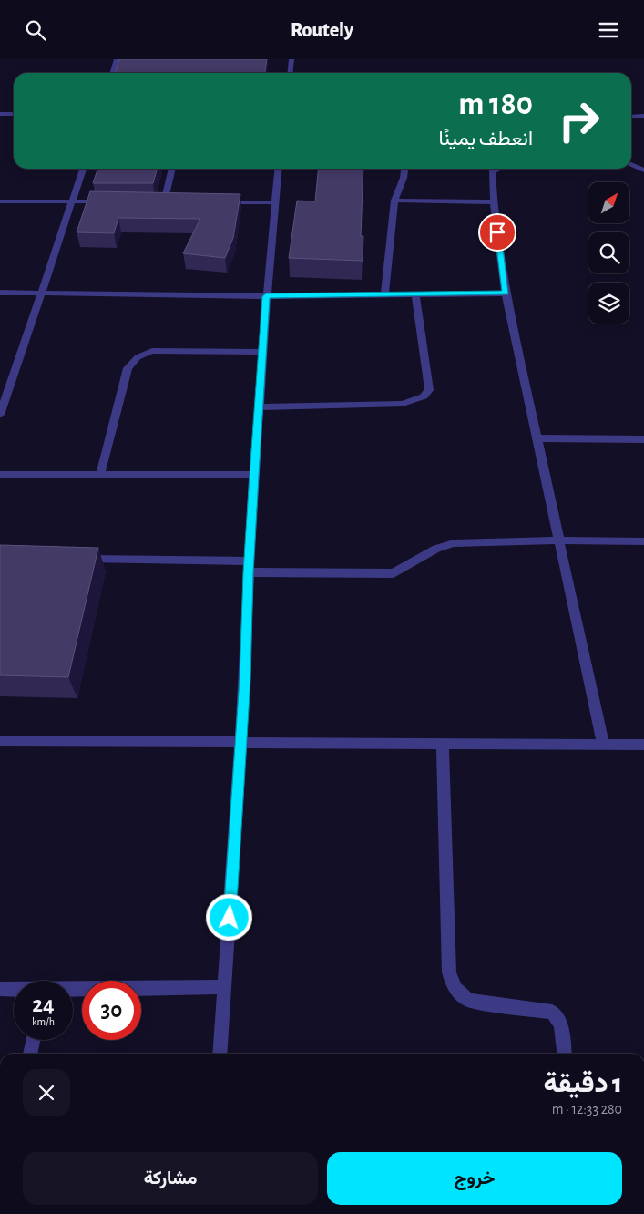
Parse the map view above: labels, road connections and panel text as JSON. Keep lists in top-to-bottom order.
{
  "north": "top right",
  "page": {
    "header": "Routely",
    "turn": ["180 m", "انعطف يمينًا"],
    "speed": "24 km/h",
    "limit": "30",
    "heading": ["1 دقيقة", "280 m · 12:33"],
    "buttons": ["خروج", "مشاركة"]
  }
}
